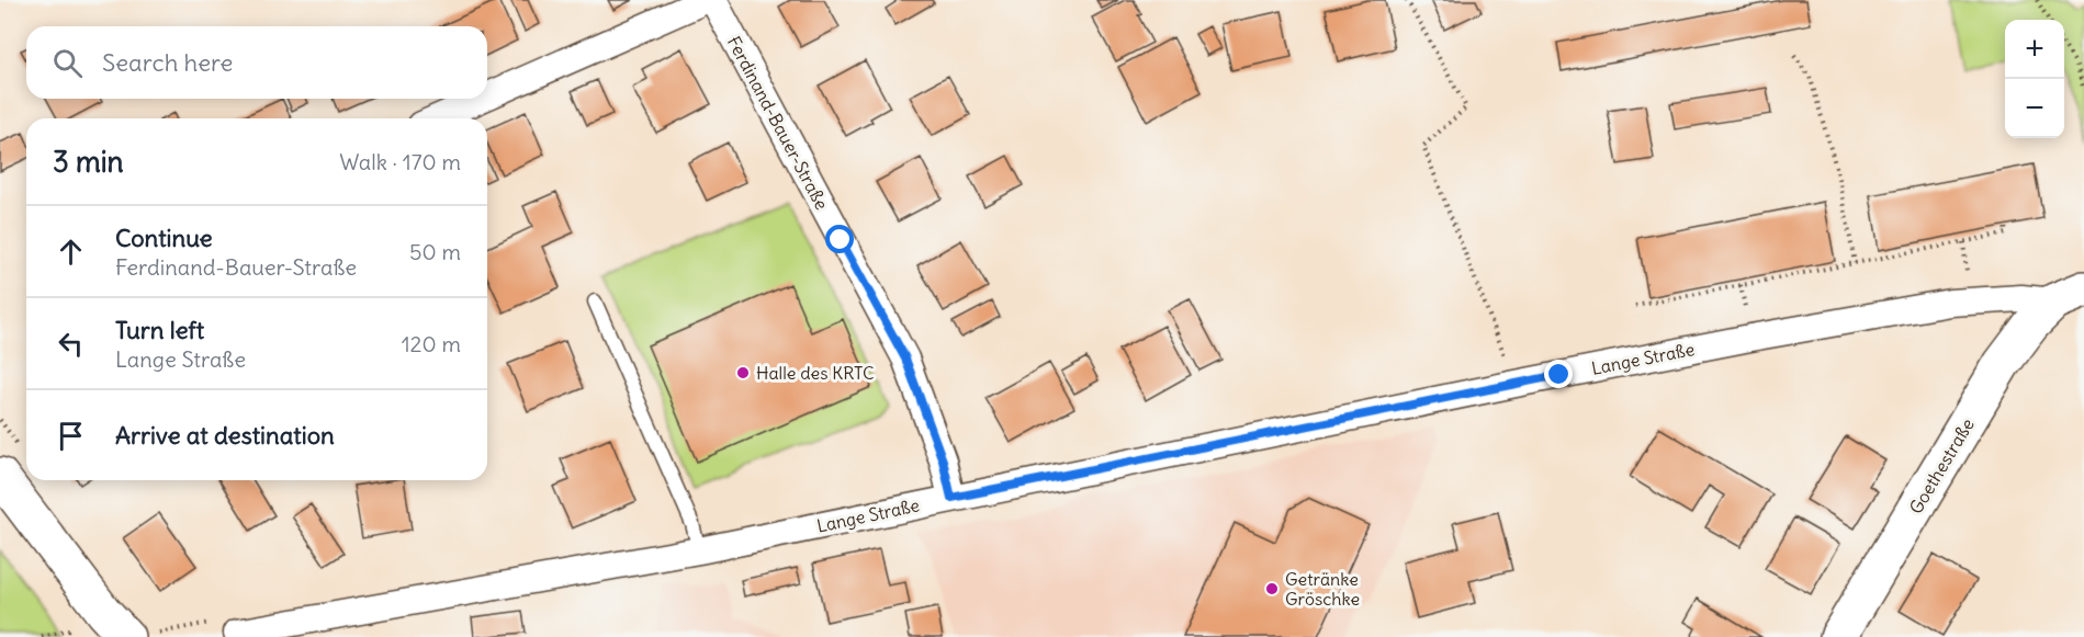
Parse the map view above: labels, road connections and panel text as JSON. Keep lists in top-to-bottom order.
{
  "streets": {
    "street": ["Ferdinand-Bauer-Straße", "Lange Straße", "Goethestraße"]
  },
  "crossings": [
    ["Ferdinand-Bauer-Straße", "Lange Straße"],
    ["Lange Straße", "Goethestraße"]
  ],
  "places": ["Halle des KRTC", "Getränke Gröschke"],
  "page": {
    "map_buttons": ["+", "−"],
    "search": "Search here",
    "heading": ["3 min", "Walk · 170 m"],
    "list": [
      ["Continue", "Ferdinand-Bauer-Straße", "50 m"],
      ["Turn left", "Lange Straße", "120 m"],
      "Arrive at destination"
    ]
  }
}
